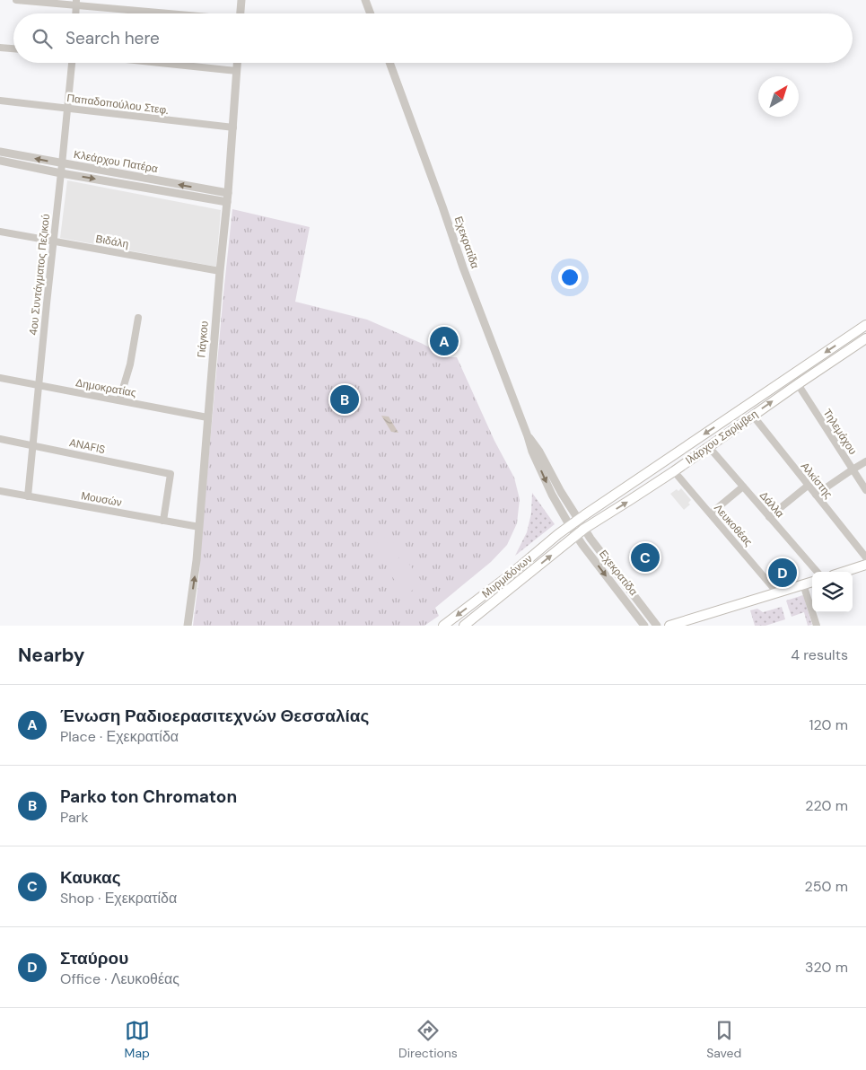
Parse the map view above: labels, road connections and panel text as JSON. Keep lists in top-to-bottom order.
{
  "streets": {
    "main road": ["Ιλάρχου Σαρίμβεη", "Μυρμιδόνων"],
    "street": [
      "Παπαδοπούλου Στεφ.",
      "Κλεάρχου Πατέρα",
      "Βιδάλη",
      "Εχεκρατίδα",
      "4ου Συντάγματος Πεζικού",
      "Γιάγκου",
      "Δημοκρατίας",
      "Τηλεμάχου",
      "ANAFIS",
      "Αλκίστης",
      "Μουσών",
      "Δάλλα",
      "Λευκοθέας"
    ]
  },
  "crossings": [
    ["Παπαδοπούλου Στεφ.", "4ου Συντάγματος Πεζικού"],
    ["Παπαδοπούλου Στεφ.", "Γιάγκου"],
    ["Κλεάρχου Πατέρα", "4ου Συντάγματος Πεζικού"],
    ["Κλεάρχου Πατέρα", "Γιάγκου"],
    ["Βιδάλη", "4ου Συντάγματος Πεζικού"],
    ["Βιδάλη", "Γιάγκου"],
    ["Εχεκρατίδα", "Ιλάρχου Σαρίμβεη"],
    ["Εχεκρατίδα", "Μυρμιδόνων"],
    ["4ου Συντάγματος Πεζικού", "Δημοκρατίας"],
    ["4ου Συντάγματος Πεζικού", "ANAFIS"],
    ["4ου Συντάγματος Πεζικού", "Μουσών"],
    ["Γιάγκου", "Δημοκρατίας"],
    ["Γιάγκου", "Μουσών"],
    ["Τηλεμάχου", "Ιλάρχου Σαρίμβεη"],
    ["Ιλάρχου Σαρίμβεη", "Αλκίστης"],
    ["Ιλάρχου Σαρίμβεη", "Δάλλα"],
    ["Ιλάρχου Σαρίμβεη", "Λευκοθέας"],
    ["Ιλάρχου Σαρίμβεη", "Μυρμιδόνων"],
    ["ANAFIS", "Μουσών"]
  ],
  "north": "top right",
  "page": {
    "search": "Search here",
    "pins": [
      "A",
      "B",
      "C",
      "D"
    ],
    "heading": ["Nearby", "4 results"],
    "list": [
      {
        "mark": "A",
        "name": "Ένωση Ραδιοερασιτεχνών Θεσσαλίας",
        "note": "Place · Εχεκρατίδα",
        "value": "120 m"
      },
      {
        "mark": "B",
        "name": "Parko ton Chromaton",
        "note": "Park",
        "value": "220 m"
      },
      {
        "mark": "C",
        "name": "Καυκας",
        "note": "Shop · Εχεκρατίδα",
        "value": "250 m"
      },
      {
        "mark": "D",
        "name": "Σταύρου",
        "note": "Office · Λευκοθέας",
        "value": "320 m"
      }
    ],
    "nav": ["Map", "Directions", "Saved"]
  }
}
